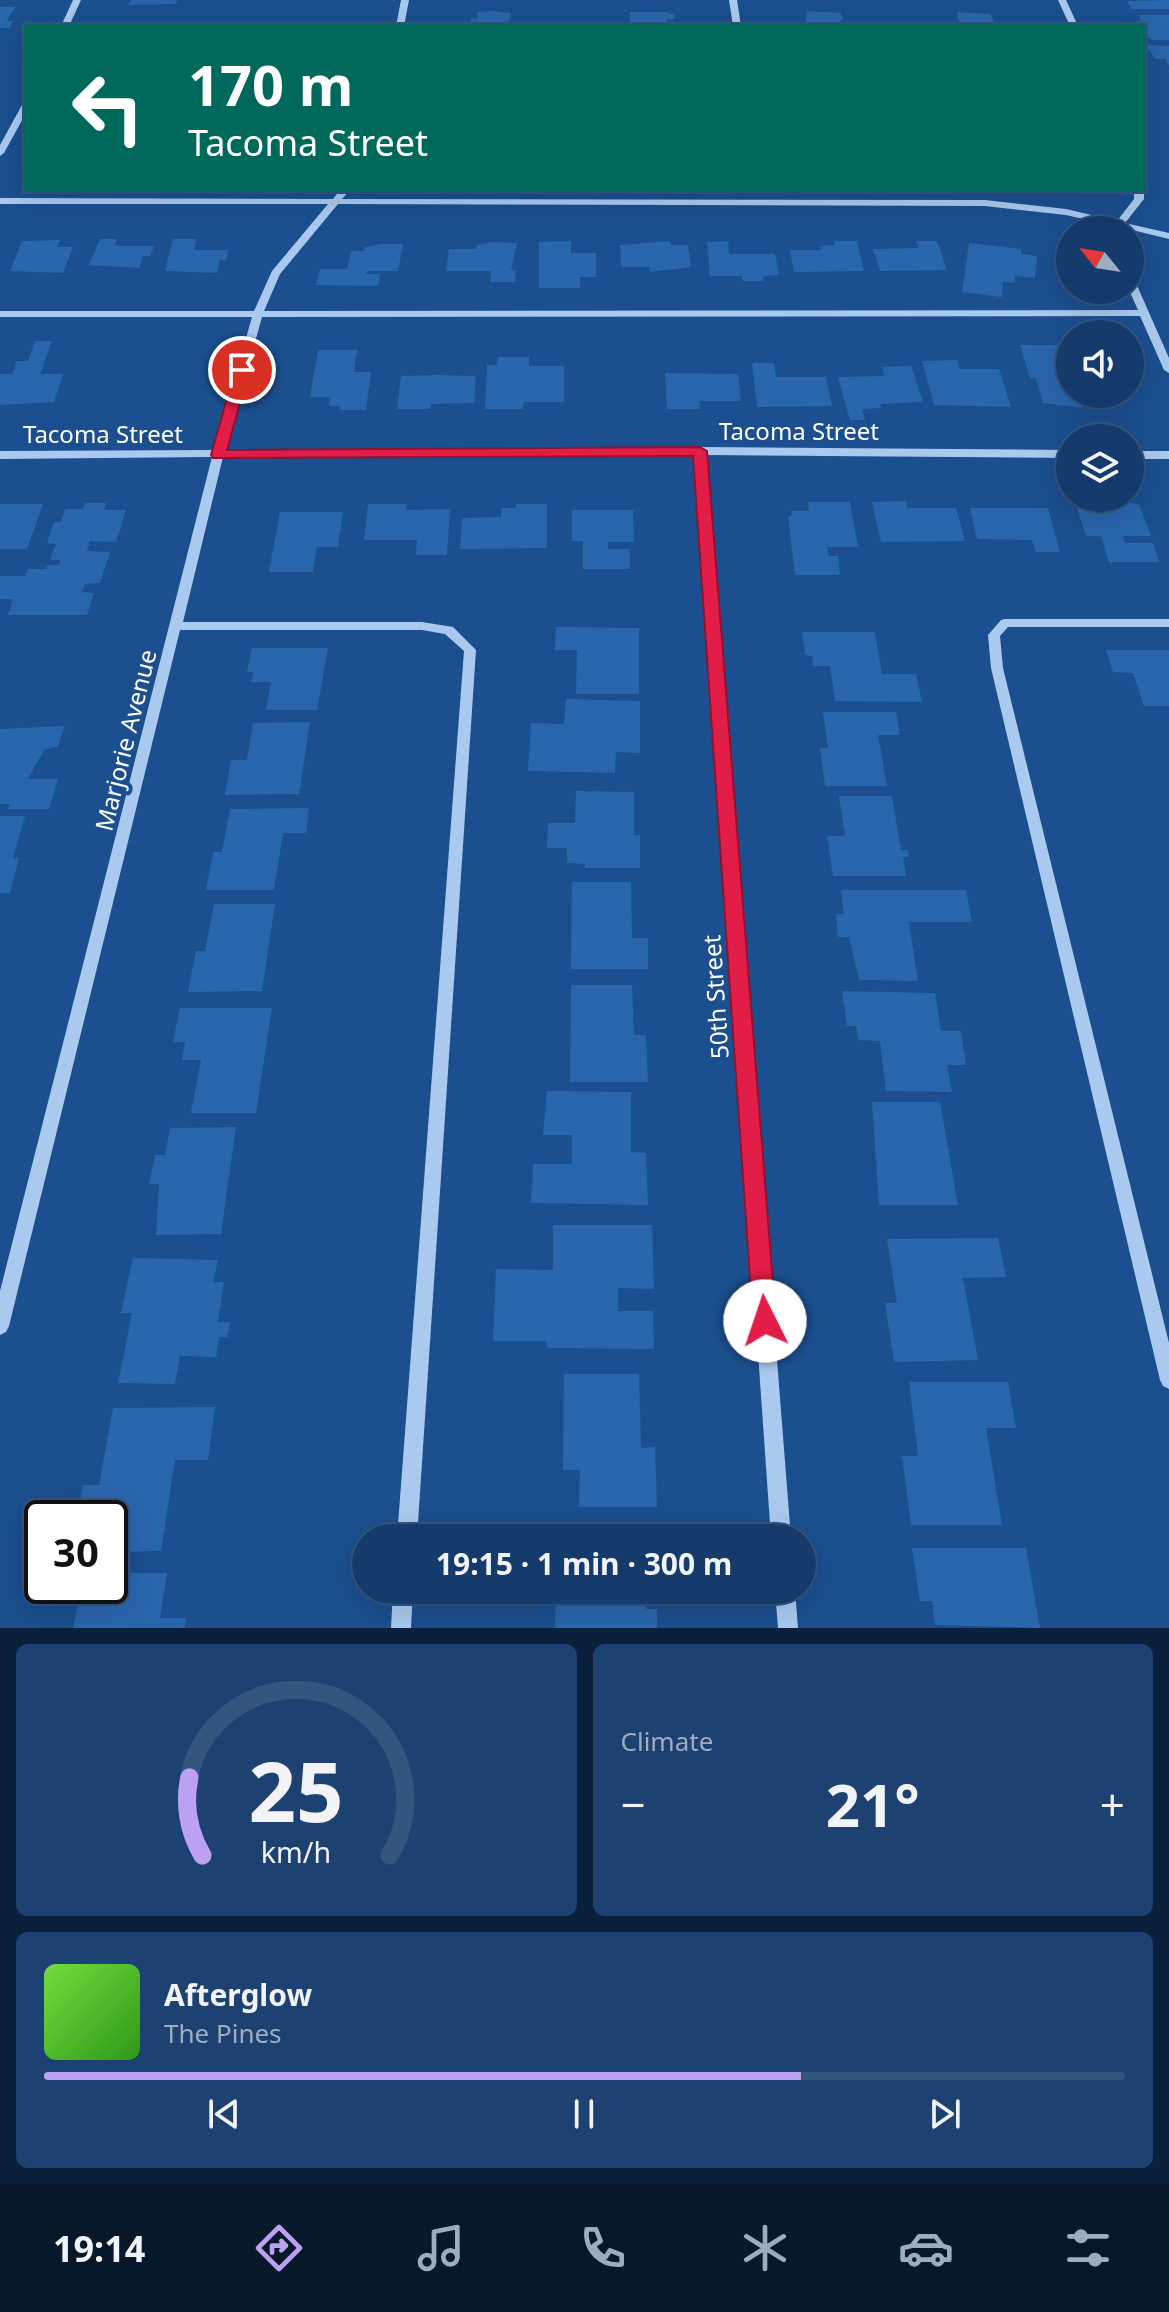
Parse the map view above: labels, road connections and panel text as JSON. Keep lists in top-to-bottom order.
{
  "streets": {
    "street": ["Tacoma Street", "Marjorie Avenue", "50th Street"]
  },
  "crossings": [
    ["Tacoma Street", "Marjorie Avenue"],
    ["Tacoma Street", "50th Street"]
  ],
  "north": "top left",
  "page": {
    "turn": ["170 m", "Tacoma Street"],
    "limit": "30",
    "trip": "19:15 · 1 min · 300 m",
    "tile": "Climate",
    "heat": ["−", "21°", "+"],
    "song": ["Afterglow", "The Pines"],
    "tabs": "19:14",
    "gauge": ["25", "km/h"]
  }
}
